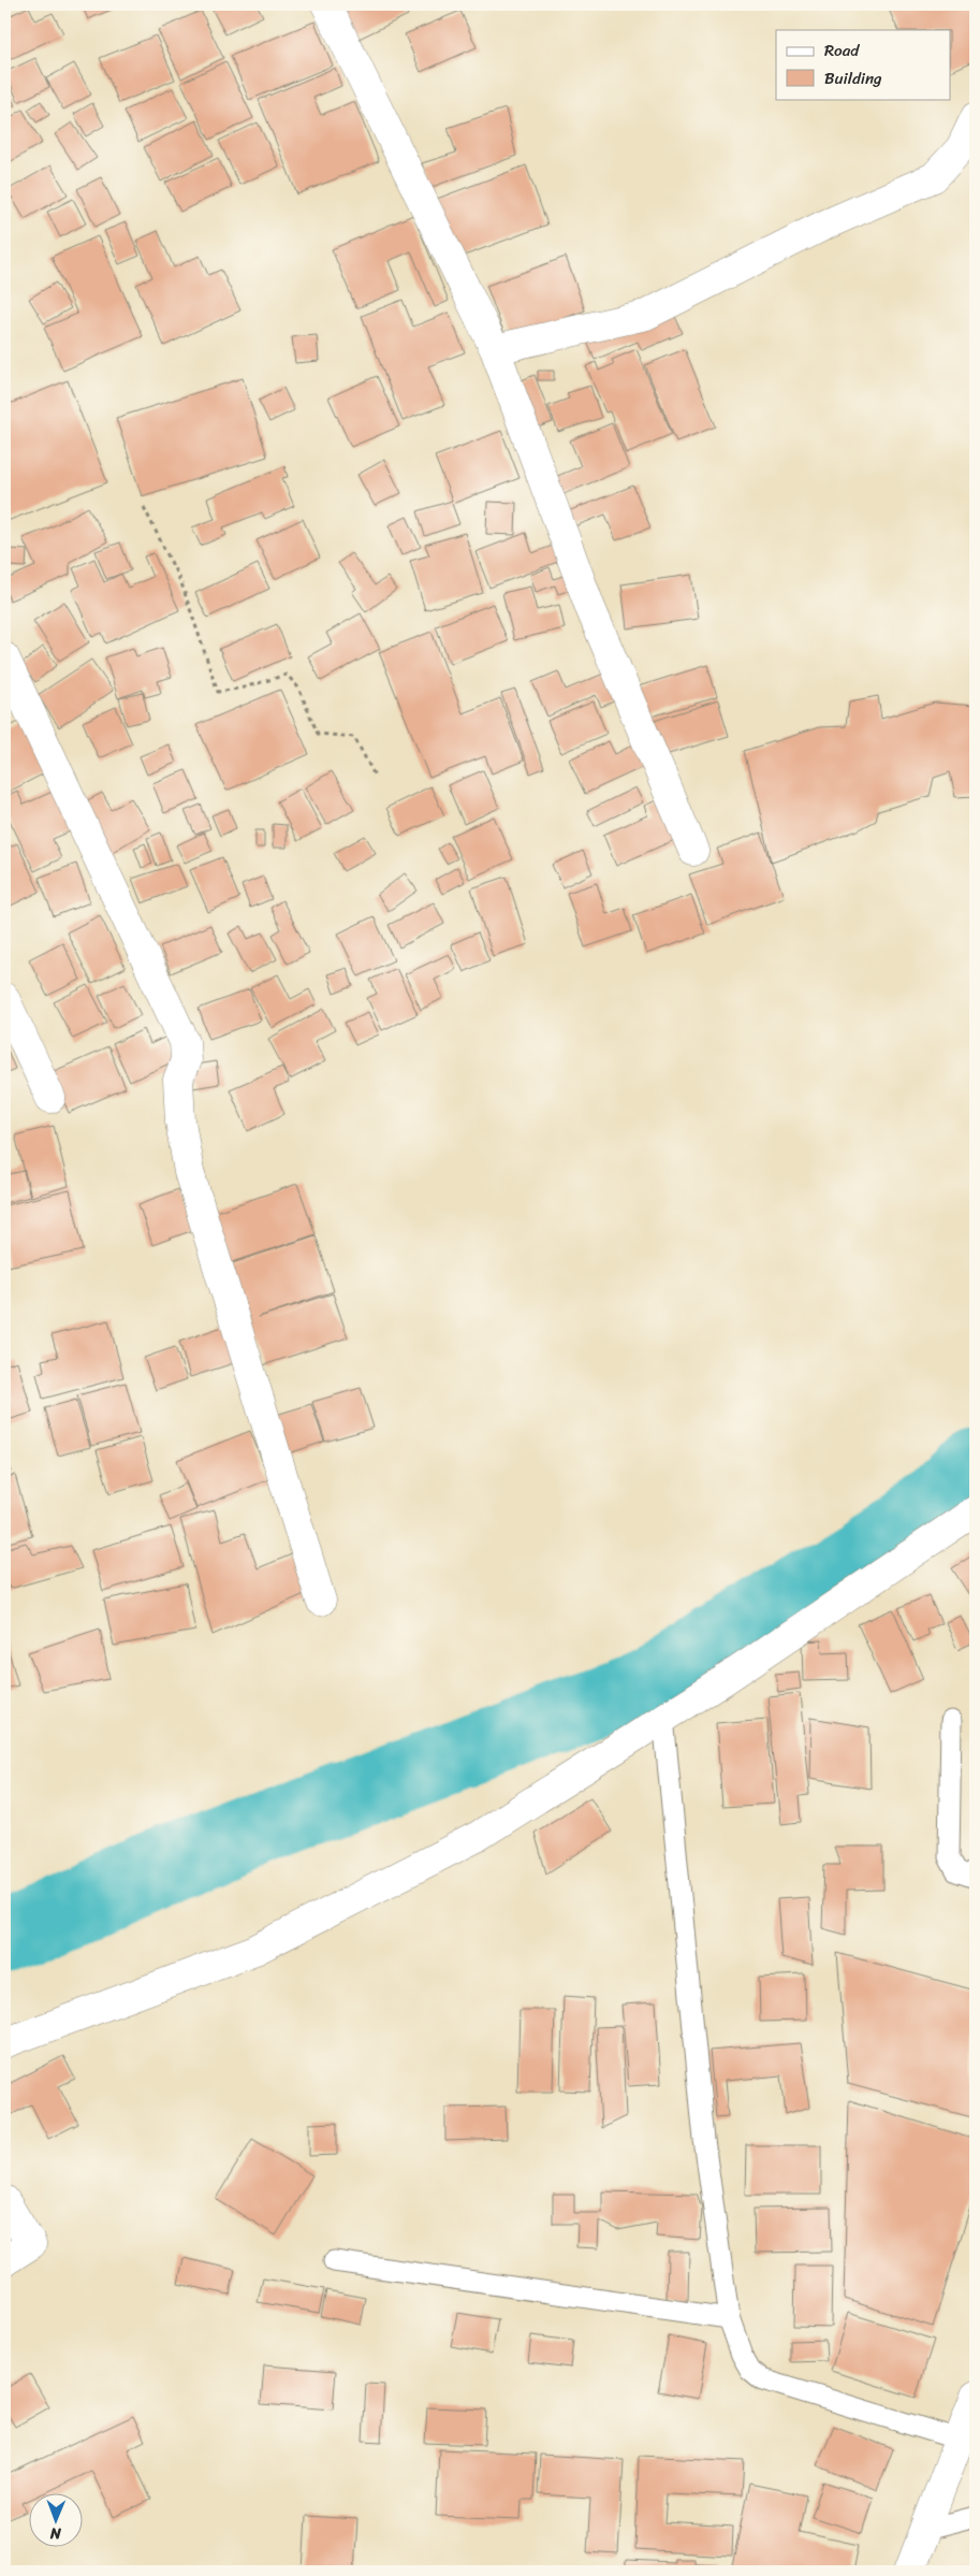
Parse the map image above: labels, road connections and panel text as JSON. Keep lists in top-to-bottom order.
{
  "legend": ["Road", "Building"],
  "north": "bottom"
}
